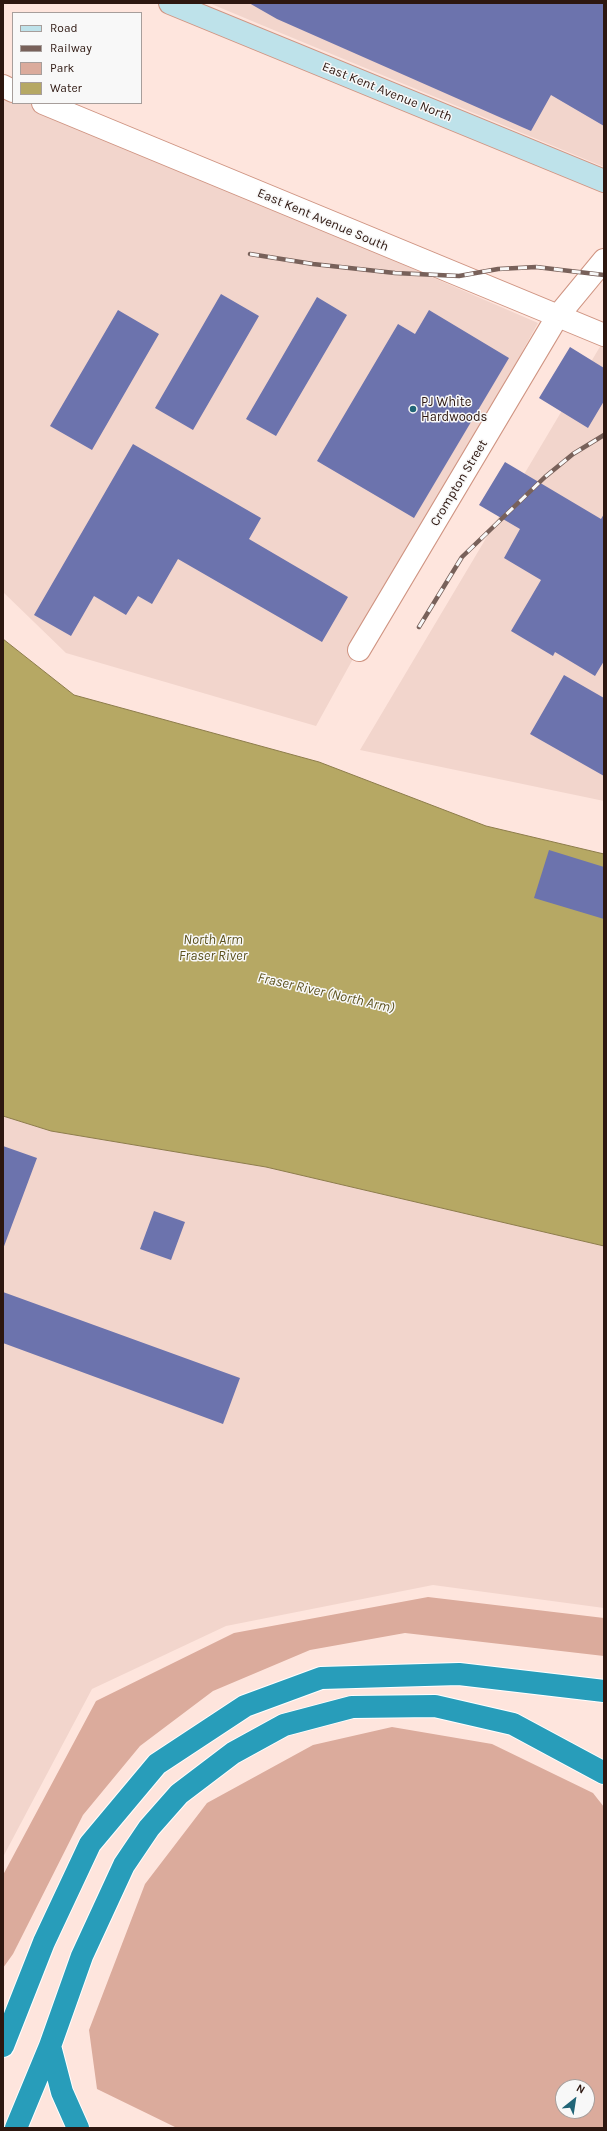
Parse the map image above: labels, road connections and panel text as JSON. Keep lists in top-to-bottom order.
{
  "streets": {
    "street": ["East Kent Avenue North", "East Kent Avenue South", "Crompton Street"]
  },
  "crossings": [
    ["East Kent Avenue South", "Crompton Street"]
  ],
  "water": ["North Arm Fraser River", "Fraser River (North Arm)"],
  "places": ["PJ White Hardwoods"],
  "legend": [
    "Road",
    "Railway",
    "Park",
    "Water"
  ],
  "north": "top right"
}
